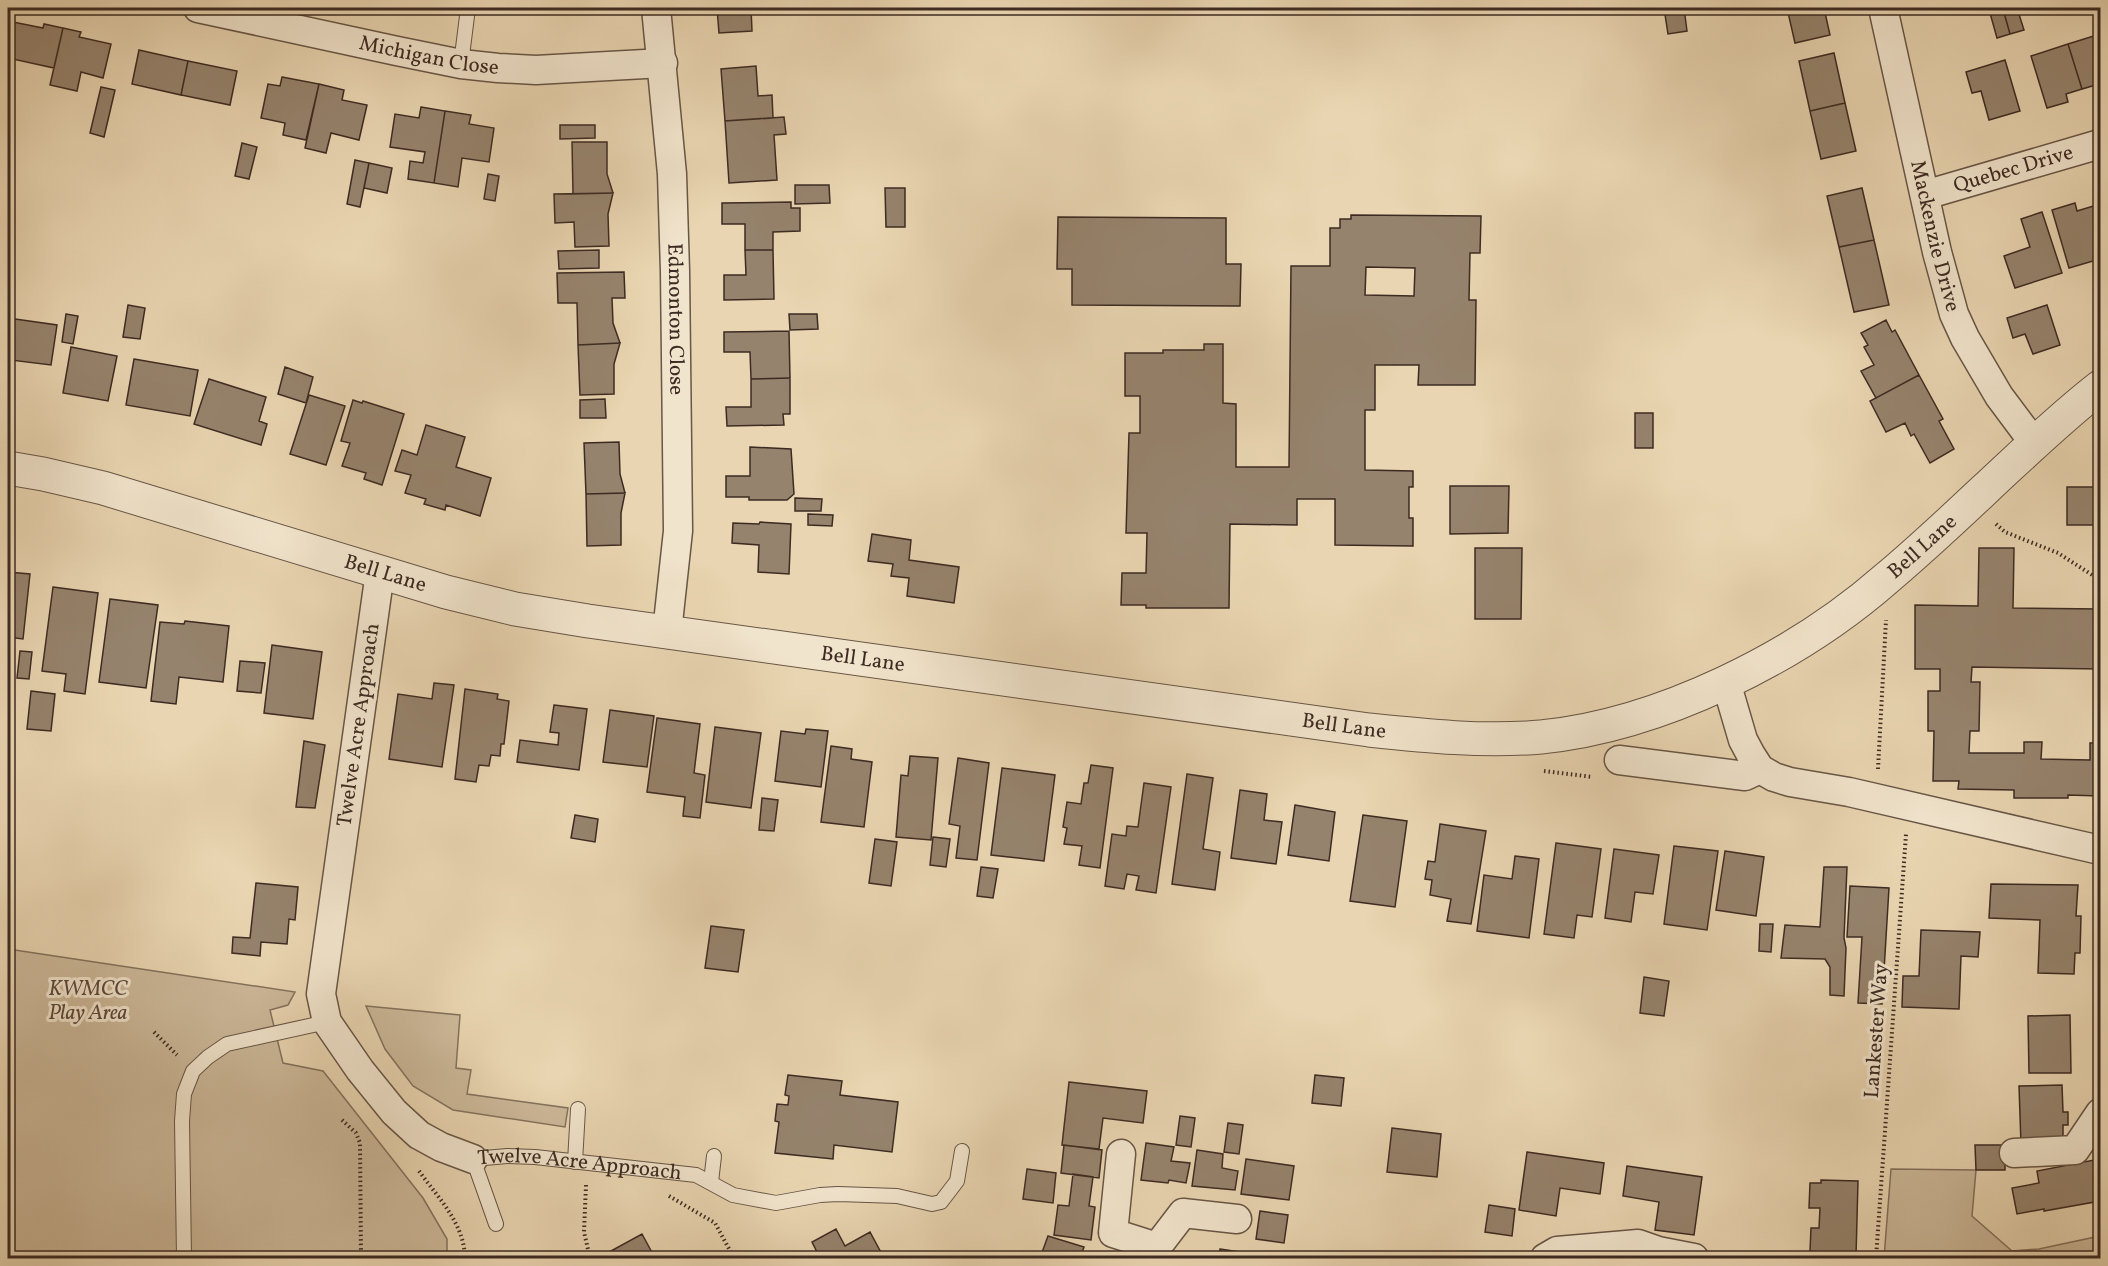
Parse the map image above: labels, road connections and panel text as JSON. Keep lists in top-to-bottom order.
{
  "streets": {
    "street": [
      "Michigan Close",
      "Quebec Drive",
      "Mackenzie Drive",
      "Edmonton Close",
      "Bell Lane",
      "Twelve Acre Approach"
    ],
    "path": ["Lankester Way"]
  },
  "crossings": [
    ["Michigan Close", "Edmonton Close"],
    ["Quebec Drive", "Mackenzie Drive"],
    ["Mackenzie Drive", "Bell Lane"],
    ["Edmonton Close", "Bell Lane"],
    ["Bell Lane", "Twelve Acre Approach"]
  ],
  "parks": ["KWMCC Play Area"]
}
